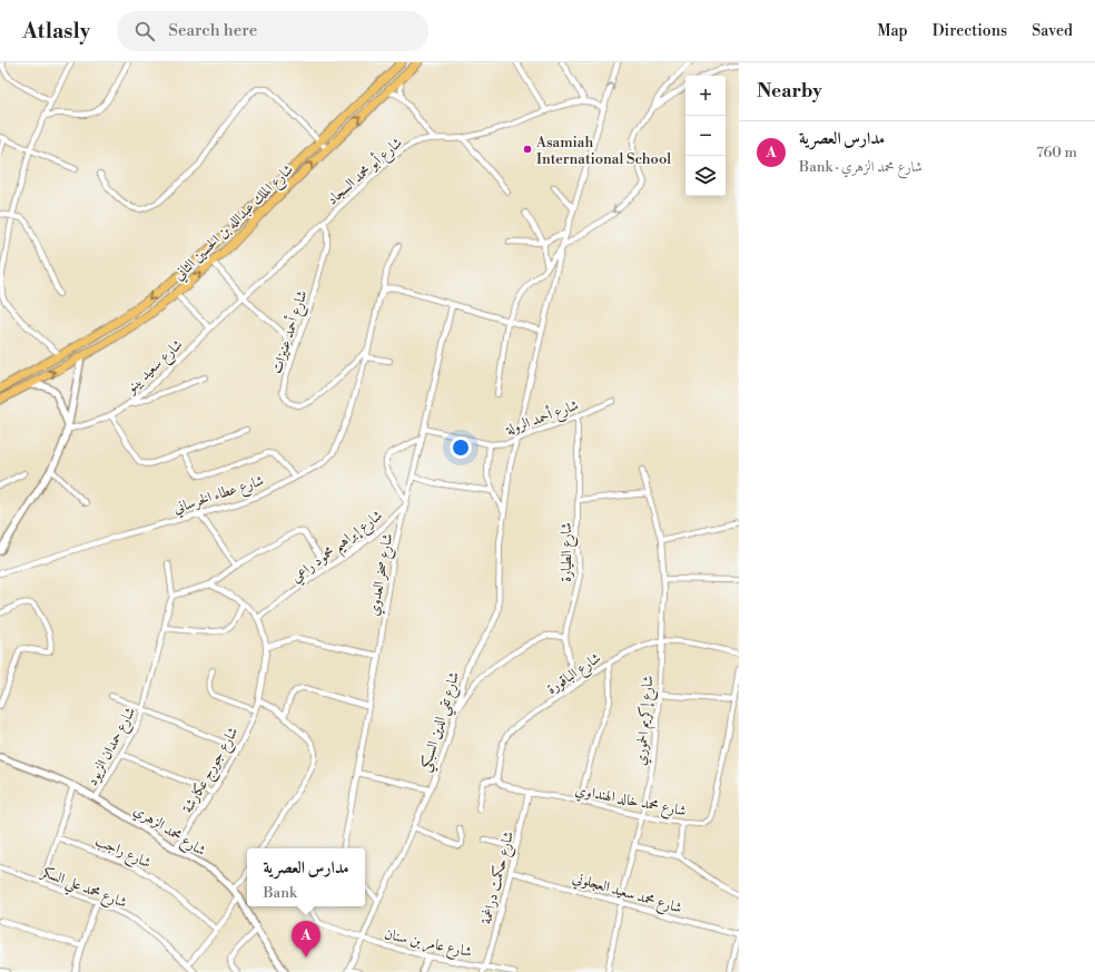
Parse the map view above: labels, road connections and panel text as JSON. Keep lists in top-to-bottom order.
{
  "streets": {
    "highway": ["شارع الملك عبدالله بن الحسين الثاني"],
    "street": [
      "شارع أبو محمد السجاد",
      "شارع أحمد عنيزات",
      "شارع سعيد بينو",
      "شارع أحمد الرولة",
      "شارع عطاء الخرساني",
      "شارع إبراهيم محمود راعي",
      "شارع الطيارة",
      "شارع صخر العدوي",
      "شارع الباقورة",
      "شارع إكريم الحموري",
      "شارع تقي الدين السبكي",
      "شارع حمدان الزيود",
      "شارع جورج عكارشة",
      "شارع محمد خالد الهنداوي",
      "شارع محمد الزهري",
      "شارع راجب",
      "شارع حكمت دراغمة",
      "شارع محمد علي السكر",
      "شارع محمد سعيد العجلوني",
      "شارع عامر بن سنان"
    ]
  },
  "crossings": [
    ["شارع أبو محمد السجاد", "شارع أحمد عنيزات"],
    ["شارع أبو محمد السجاد", "شارع سعيد بينو"],
    ["شارع أحمد عنيزات", "شارع عطاء الخرساني"],
    ["شارع أحمد الرولة", "شارع الطيارة"],
    ["شارع أحمد الرولة", "شارع صخر العدوي"],
    ["شارع أحمد الرولة", "شارع تقي الدين السبكي"],
    ["شارع إبراهيم محمود راعي", "شارع صخر العدوي"],
    ["شارع إبراهيم محمود راعي", "شارع جورج عكارشة"],
    ["شارع الطيارة", "شارع الباقورة"],
    ["شارع الباقورة", "شارع إكريم الحموري"],
    ["شارع إكريم الحموري", "شارع محمد خالد الهنداوي"],
    ["شارع إكريم الحموري", "شارع محمد سعيد العجلوني"],
    ["شارع تقي الدين السبكي", "شارع عامر بن سنان"],
    ["شارع حمدان الزيود", "شارع محمد الزهري"],
    ["شارع جورج عكارشة", "شارع محمد الزهري"],
    ["شارع محمد خالد الهنداوي", "شارع حكمت دراغمة"],
    ["شارع حكمت دراغمة", "شارع محمد سعيد العجلوني"],
    ["شارع حكمت دراغمة", "شارع عامر بن سنان"]
  ],
  "places": ["Asamiah International School"],
  "page": {
    "header": "Atlasly",
    "search": "Search here",
    "nav": ["Map", "Directions", "Saved"],
    "heading": "Nearby",
    "map_buttons": ["+", "−"],
    "list": [
      {
        "mark": "A",
        "name": "مدارس العصرية",
        "note": "Bank · شارع محمد الزهري",
        "value": "760 m"
      }
    ],
    "popup": ["مدارس العصرية", "Bank"],
    "pins": "A"
  }
}
